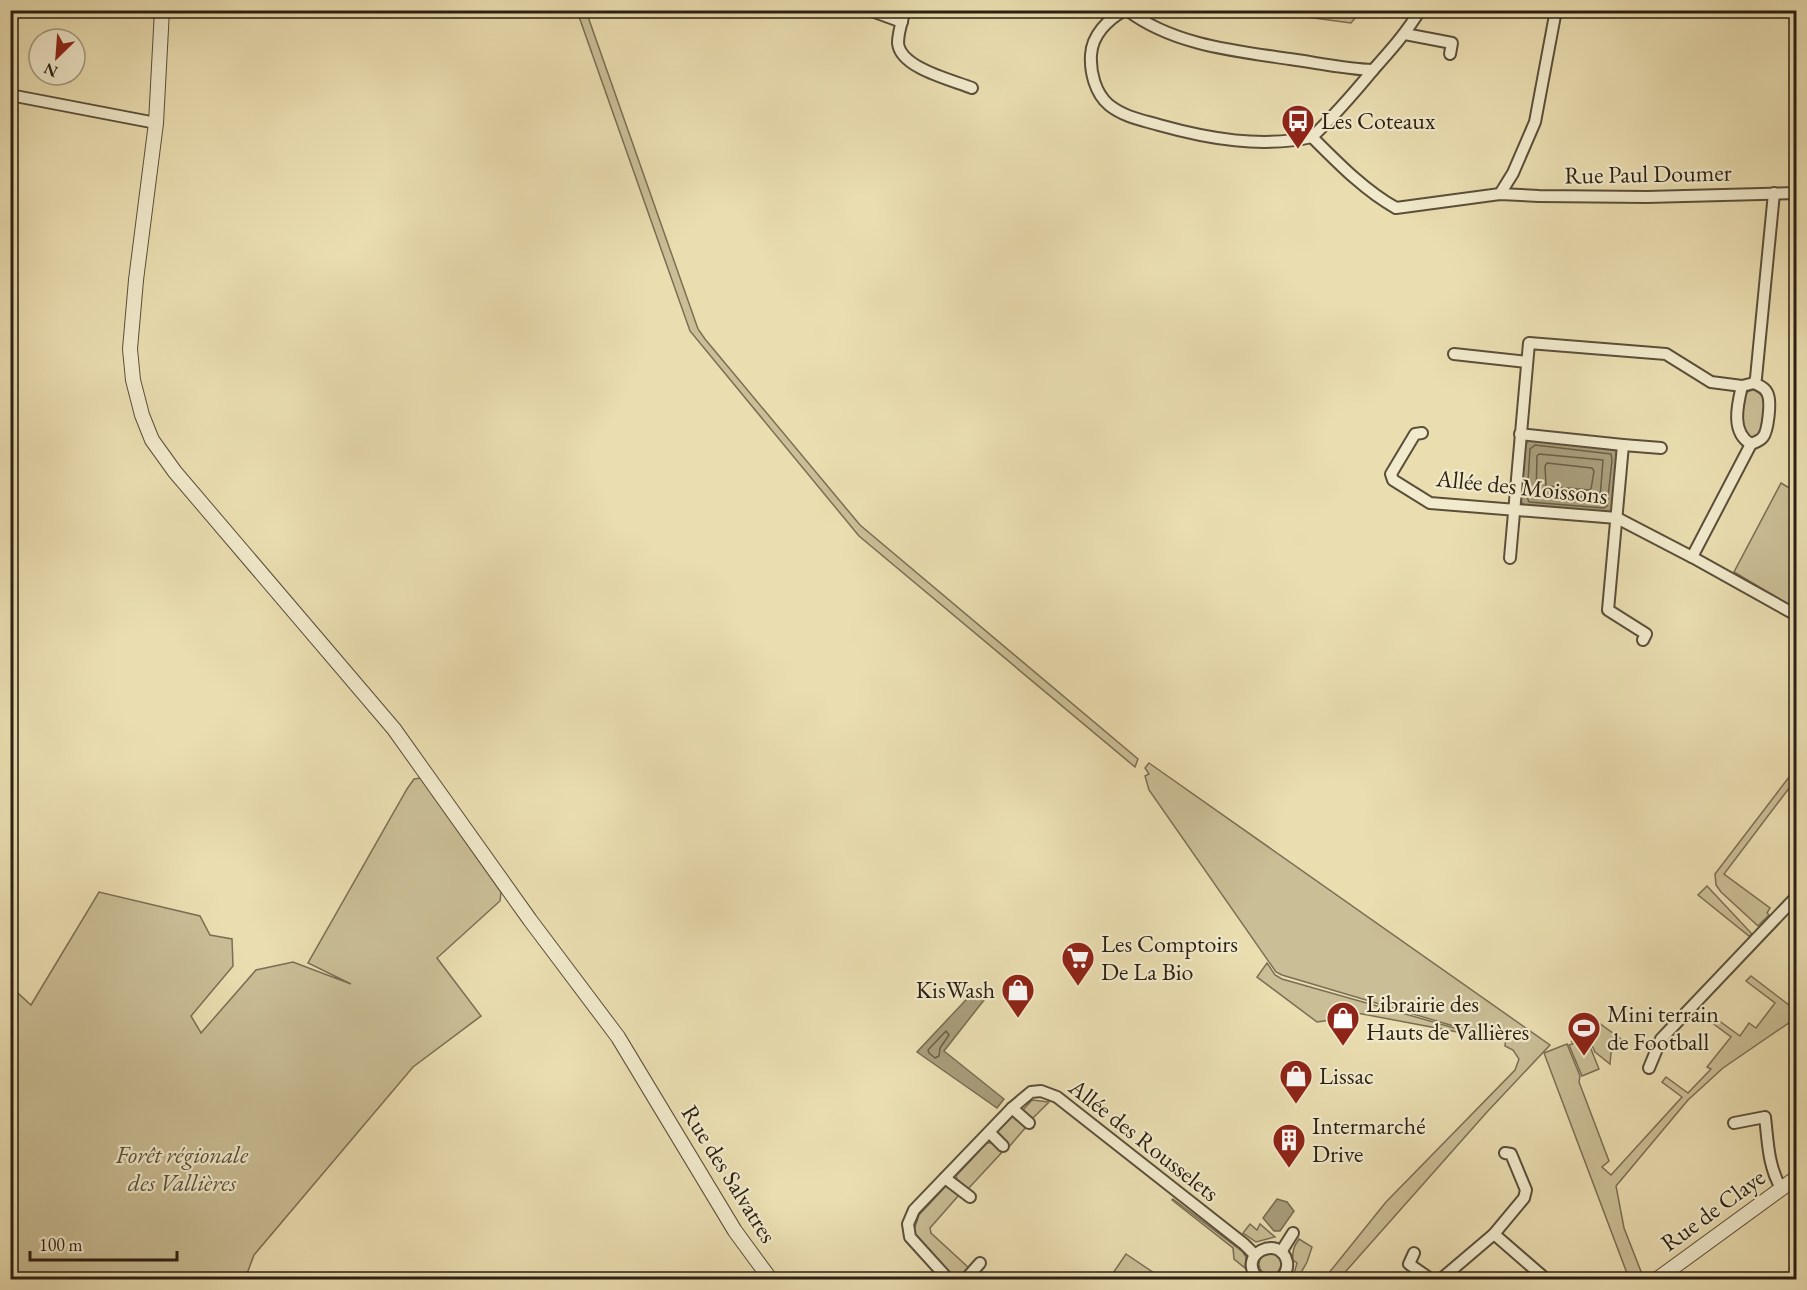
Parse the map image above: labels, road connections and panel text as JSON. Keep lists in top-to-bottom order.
{
  "streets": {
    "street": [
      "Rue Paul Doumer",
      "Allée des Moissons",
      "Allée des Rousselets",
      "Rue des Salvatres",
      "Rue de Claye"
    ]
  },
  "parks": ["Forêt régionale des Vallières"],
  "places": {
    "bus stop": ["Les Coteaux"],
    "supermarket": ["Les Comptoirs De La Bio"],
    "shop": ["KisWash", "Librairie des Hauts de Vallières", "Lissac"],
    "sports": ["Mini terrain de Football"],
    "building": ["Intermarché Drive"]
  },
  "scale_bar": "100 m",
  "north": "bottom left"
}
